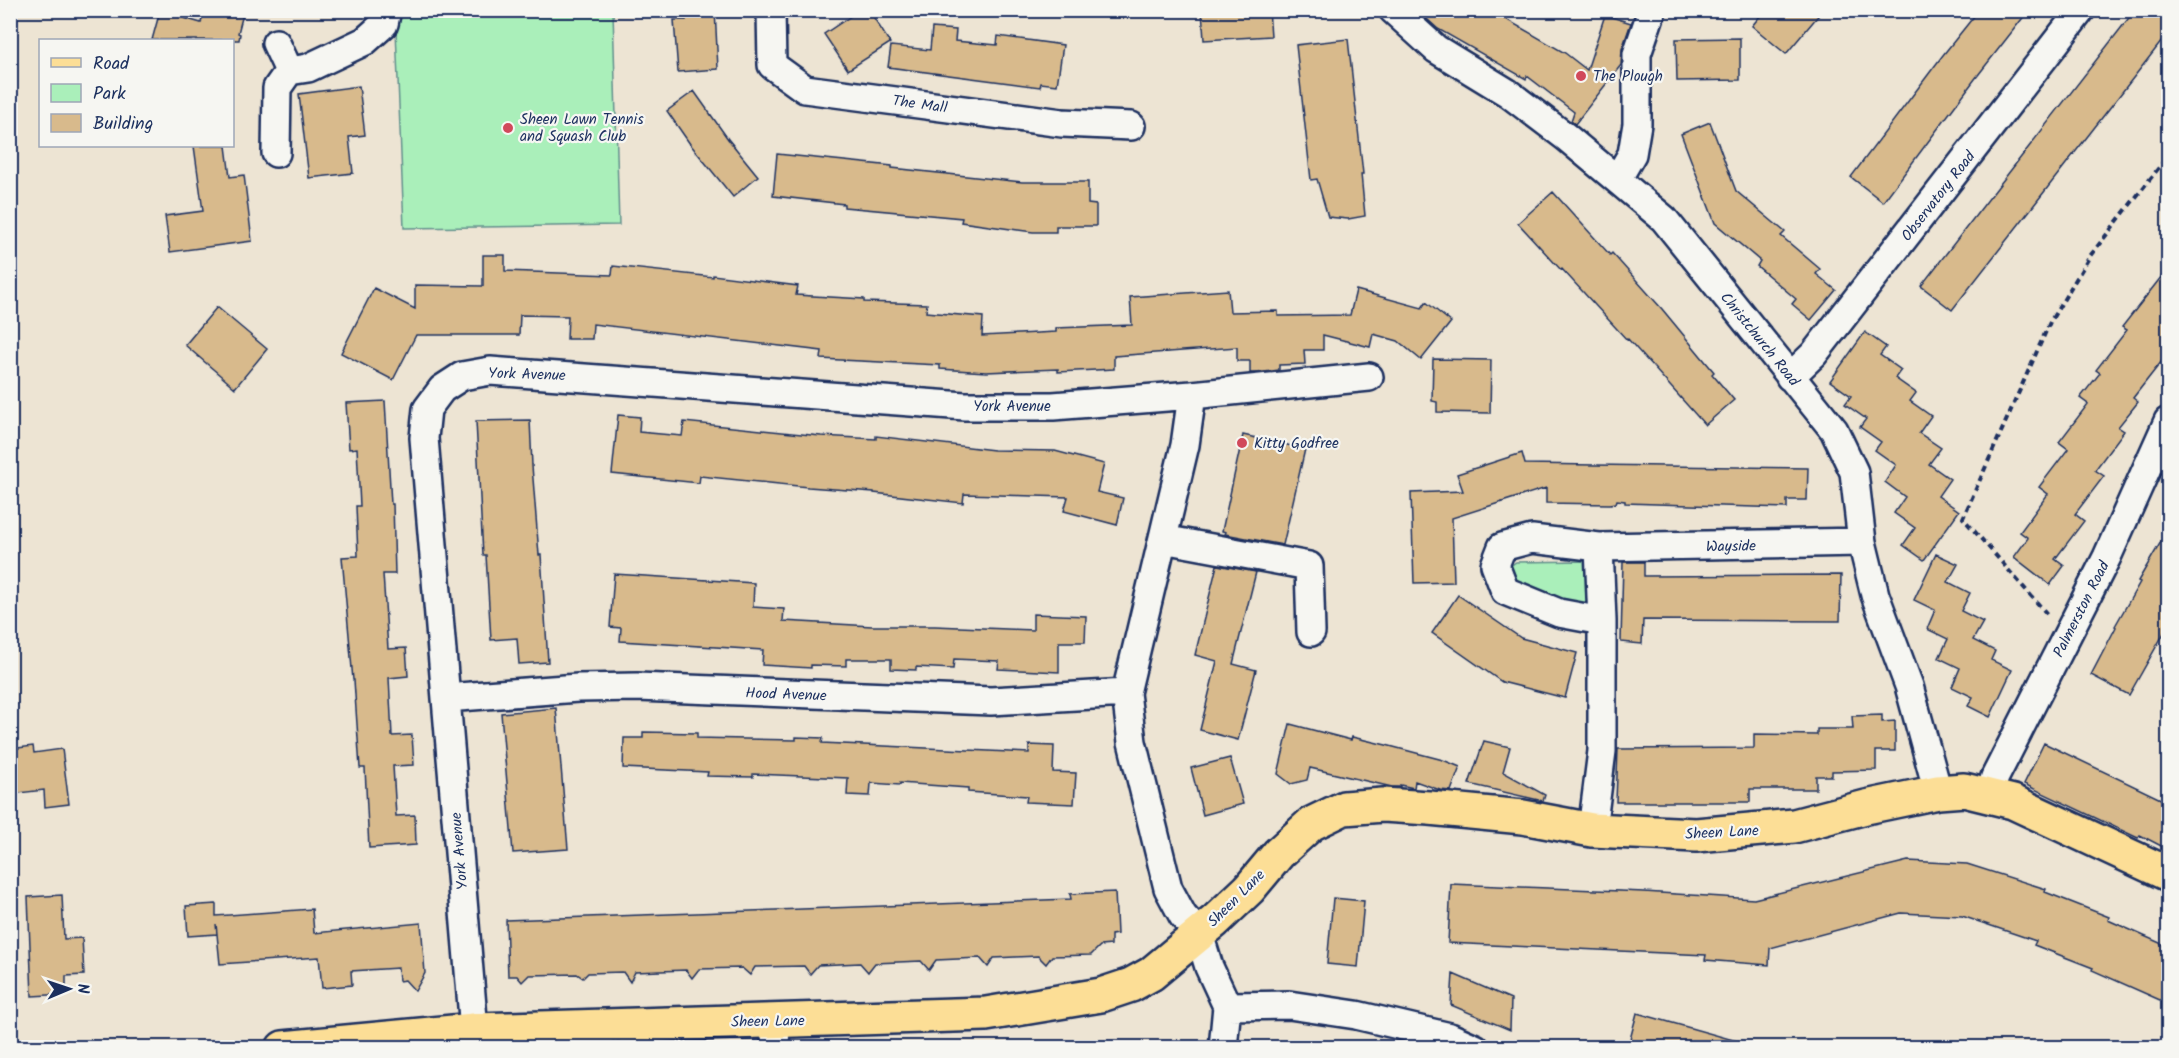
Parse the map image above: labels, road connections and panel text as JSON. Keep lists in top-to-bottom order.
{
  "streets": {
    "main road": ["Sheen Lane"],
    "street": [
      "The Mall",
      "Observatory Road",
      "Christchurch Road",
      "York Avenue",
      "Wayside",
      "Palmerston Road",
      "Hood Avenue"
    ]
  },
  "crossings": [
    ["Observatory Road", "Christchurch Road"],
    ["Christchurch Road", "Wayside"],
    ["Christchurch Road", "Sheen Lane"],
    ["York Avenue", "Hood Avenue"],
    ["York Avenue", "Sheen Lane"],
    ["Palmerston Road", "Sheen Lane"]
  ],
  "places": ["The Plough", "Sheen Lawn Tennis and Squash Club", "Kitty Godfree"],
  "legend": ["Road", "Park", "Building"],
  "north": "right"
}
